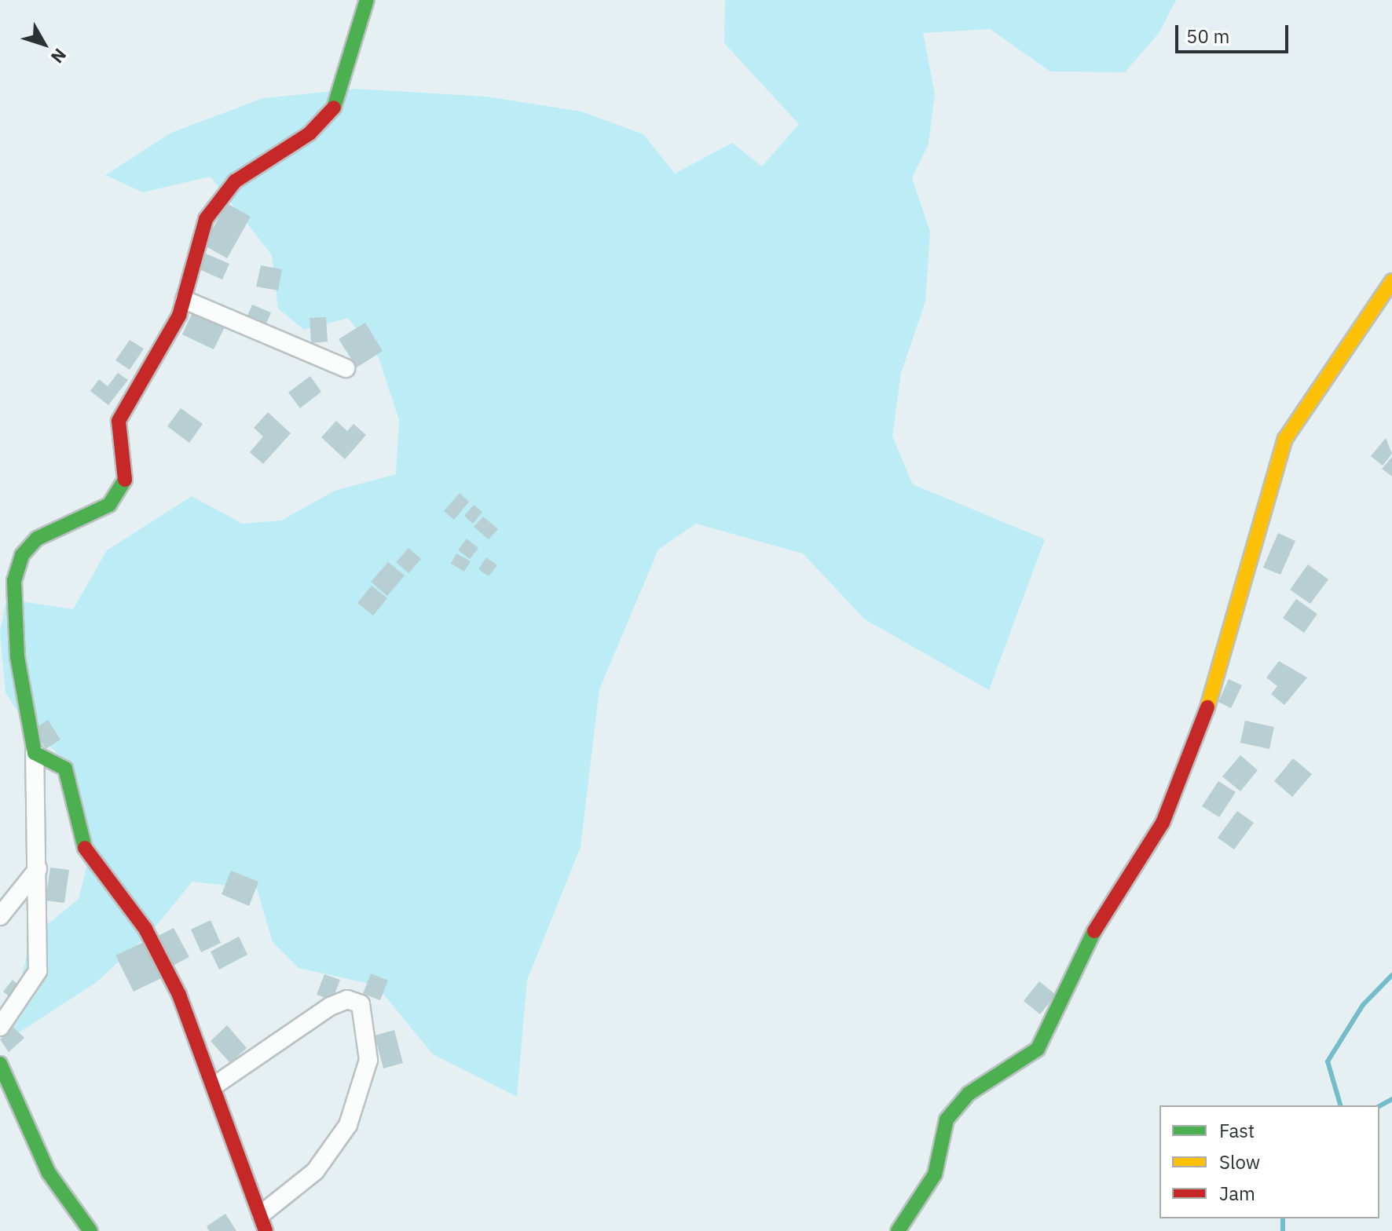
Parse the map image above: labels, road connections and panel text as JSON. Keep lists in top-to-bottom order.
{
  "legend": ["Fast", "Slow", "Jam"],
  "scale_bar": "50 m",
  "north": "bottom right"
}
